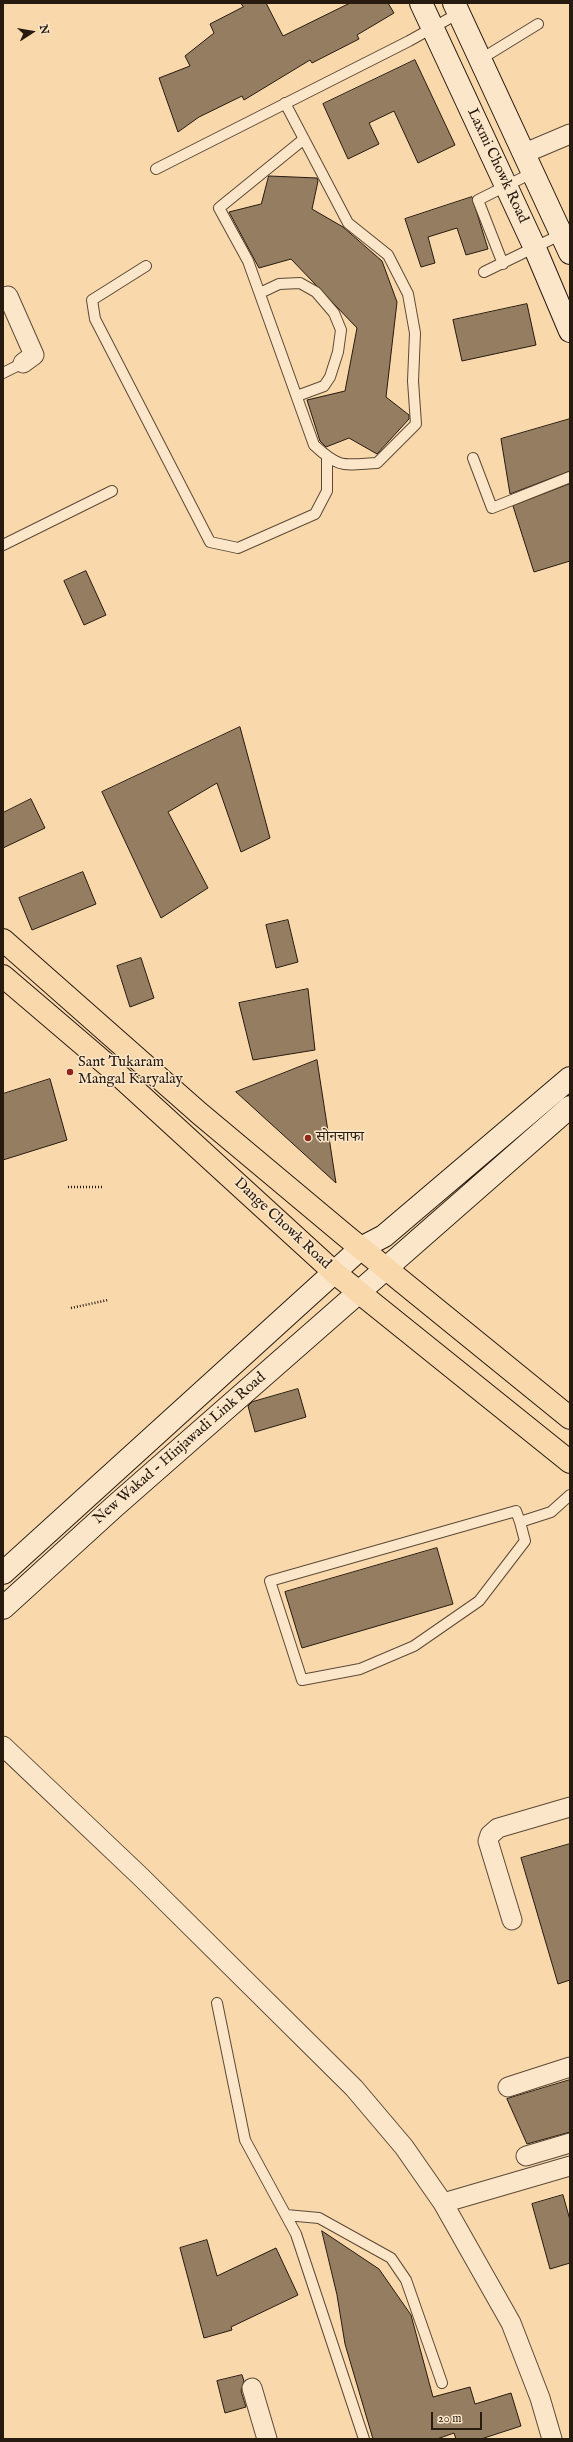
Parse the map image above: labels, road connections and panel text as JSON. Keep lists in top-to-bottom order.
{
  "streets": {
    "main road": ["Laxmi Chowk Road", "Dange Chowk Road", "New Wakad - Hinjawadi Link Road"]
  },
  "crossings": [
    ["Dange Chowk Road", "New Wakad - Hinjawadi Link Road"]
  ],
  "places": ["Sant Tukaram Mangal Karyalay", "सोनचाफा"],
  "scale_bar": "20 m",
  "north": "right"
}
